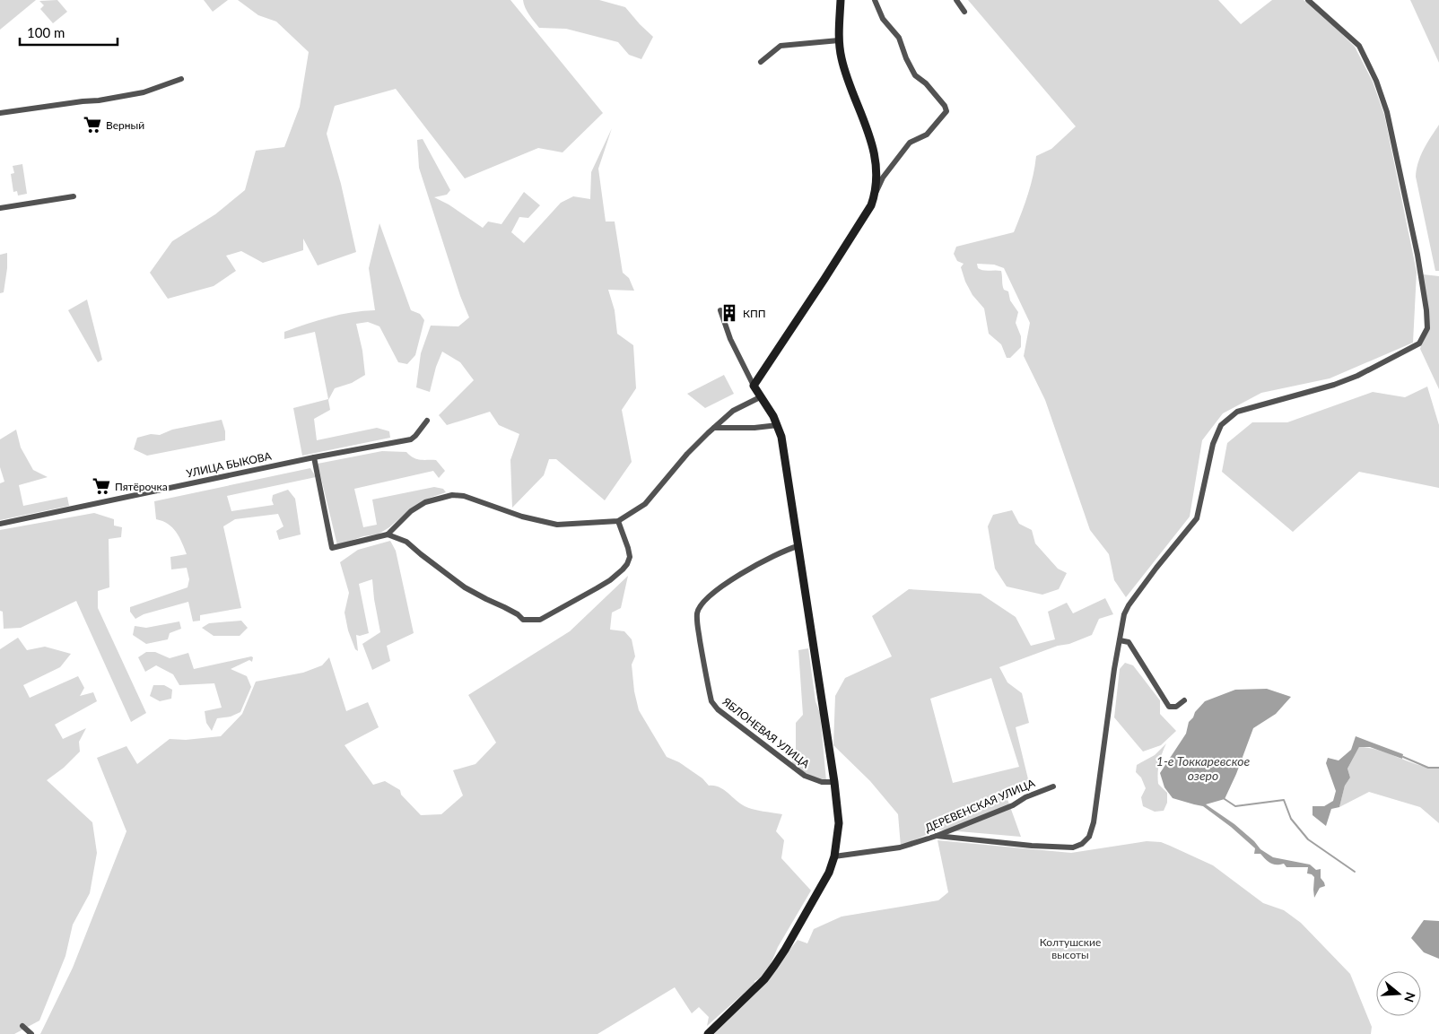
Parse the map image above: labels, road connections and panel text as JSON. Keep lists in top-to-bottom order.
{
  "streets": {
    "street": ["УЛИЦА БЫКОВА", "ЯБЛОНЕВАЯ УЛИЦА", "ДЕРЕВЕНСКАЯ УЛИЦА"]
  },
  "water": ["1-е Токкаревское озеро"],
  "parks": ["Колтушские высоты"],
  "places": {
    "supermarket": ["Верный", "Пятёрочка"],
    "building": ["КПП"]
  },
  "scale_bar": "100 m",
  "north": "right"
}
